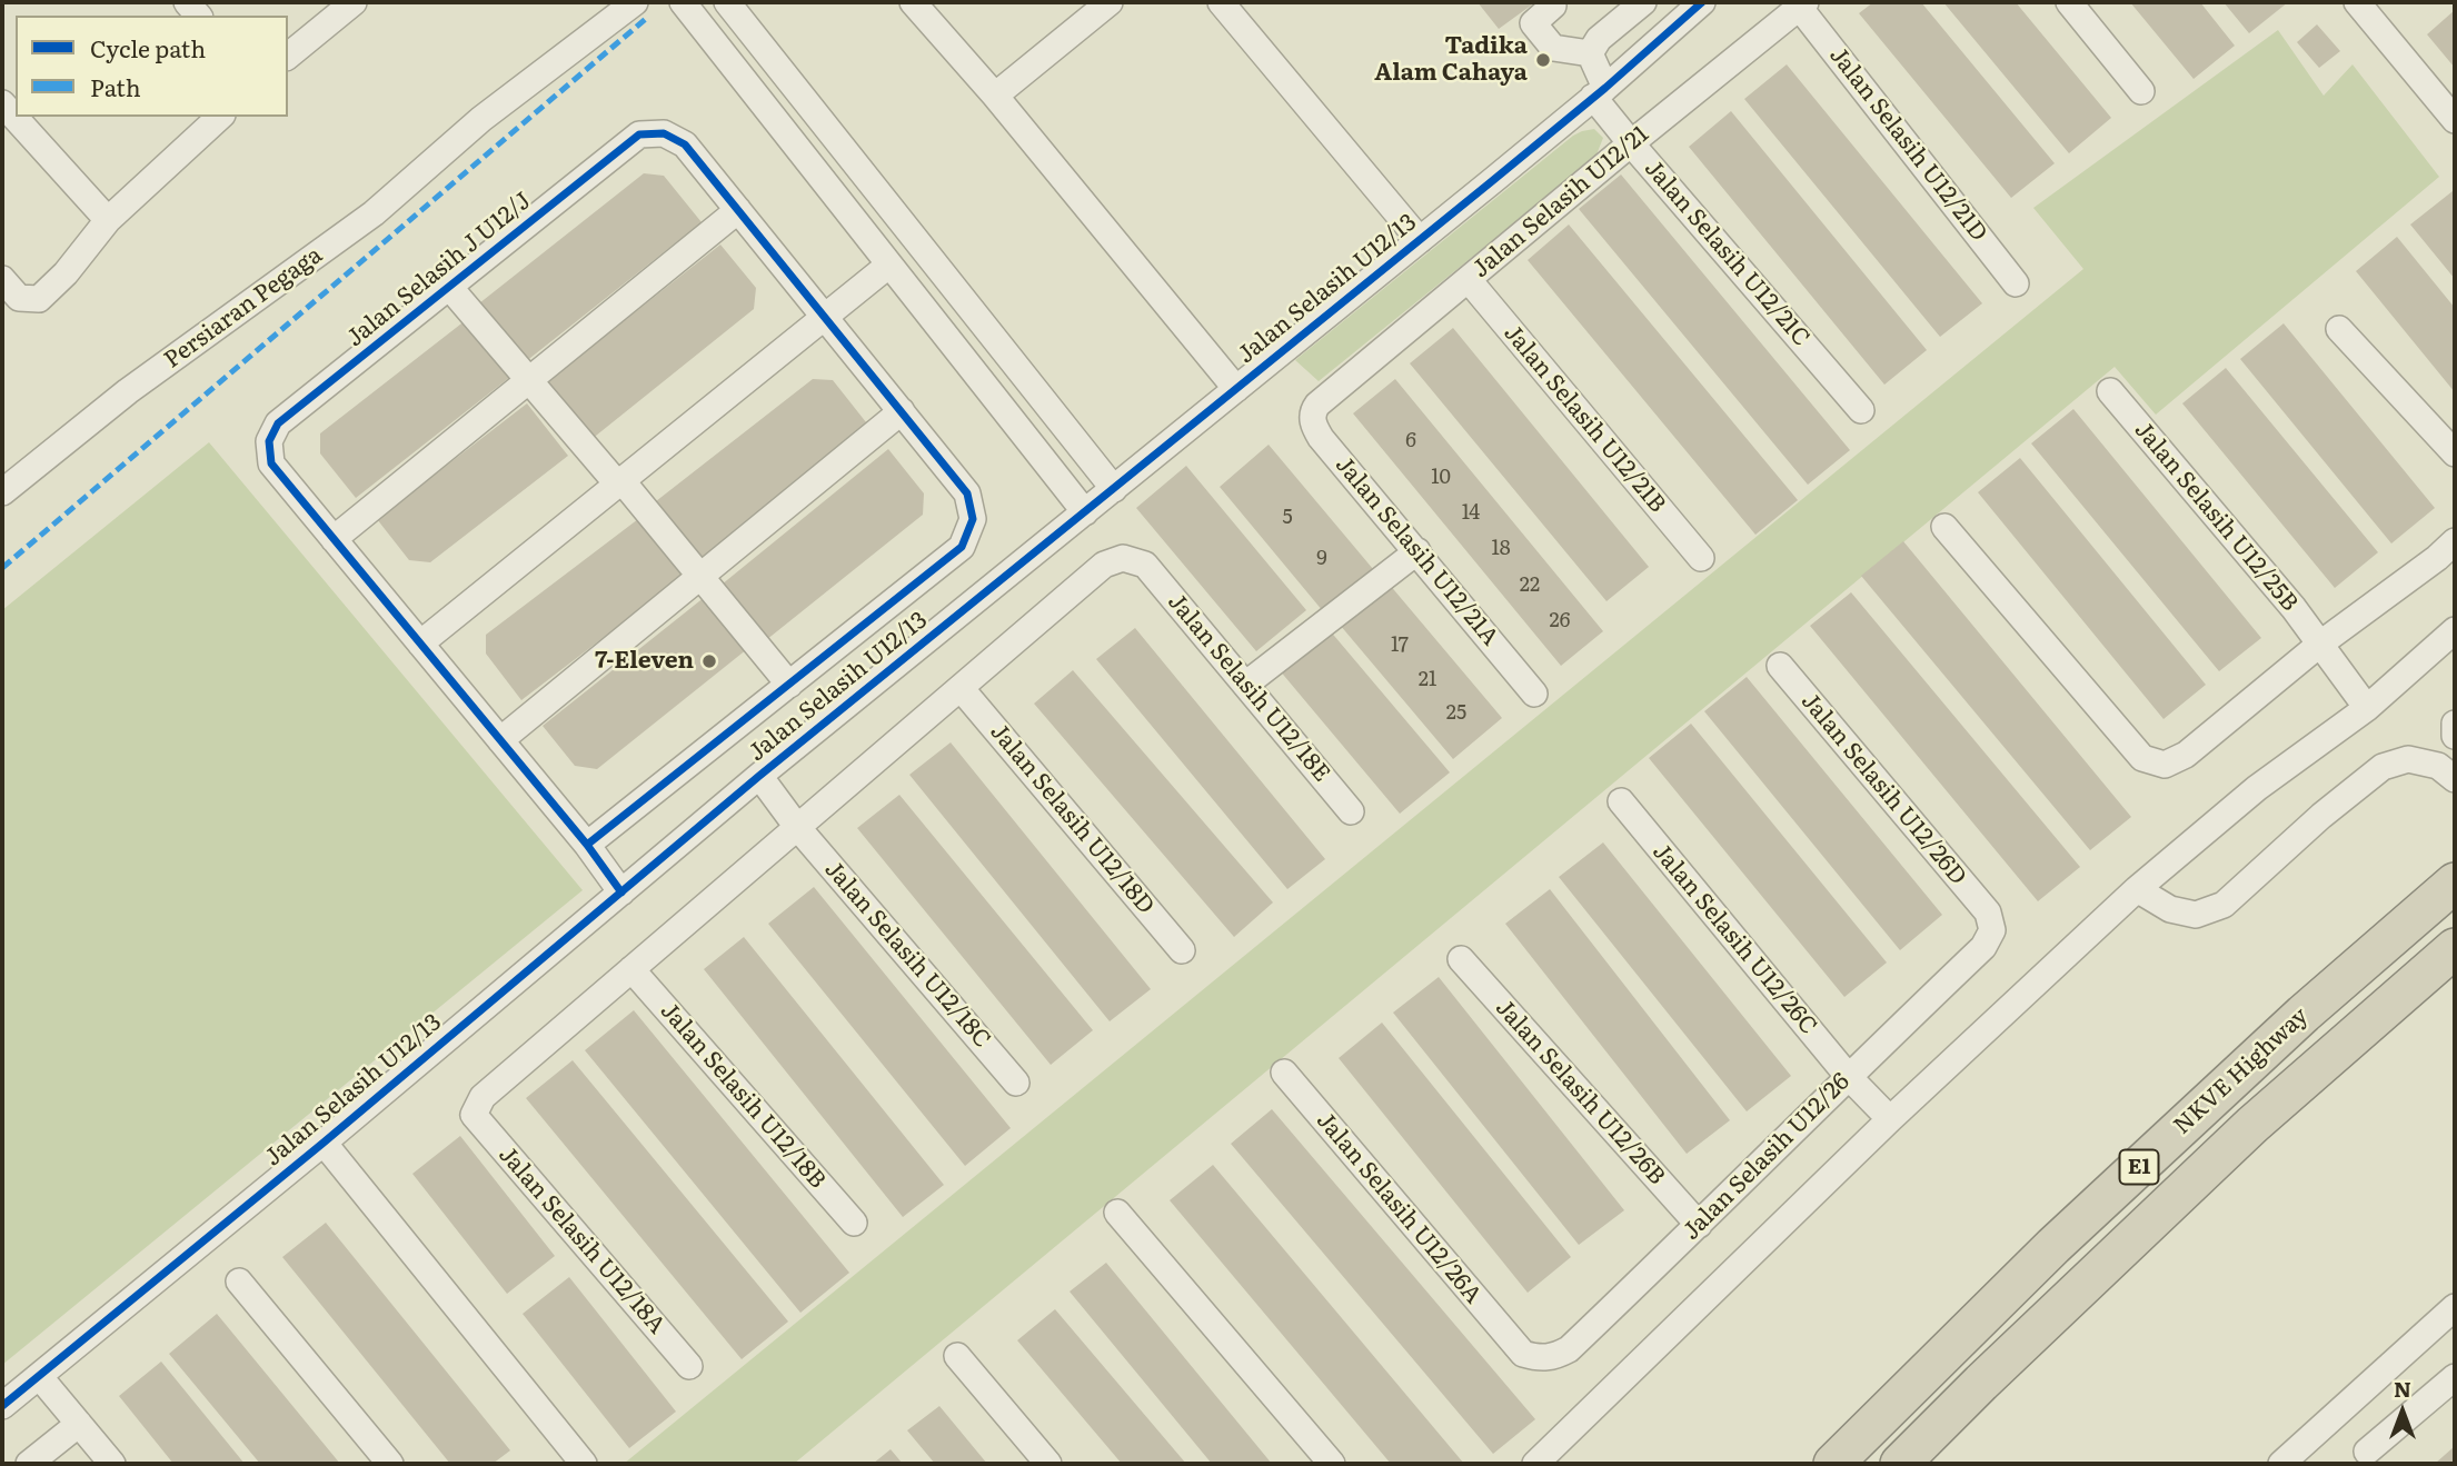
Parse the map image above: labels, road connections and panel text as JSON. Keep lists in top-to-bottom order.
{
  "streets": {
    "highway": ["NKVE Highway", "E1"],
    "street": [
      "Jalan Selasih U12/21D",
      "Jalan Selasih U12/21",
      "Jalan Selasih U12/21C",
      "Jalan Selasih J U12/J",
      "Jalan Selasih U12/13",
      "Persiaran Pegaga",
      "Jalan Selasih U12/21B",
      "Jalan Selasih U12/25B",
      "Jalan Selasih U12/21A",
      "Jalan Selasih U12/18E",
      "Jalan Selasih U12/26D",
      "Jalan Selasih U12/18D",
      "Jalan Selasih U12/26C",
      "Jalan Selasih U12/18C",
      "Jalan Selasih U12/26B",
      "Jalan Selasih U12/18B",
      "Jalan Selasih U12/26",
      "Jalan Selasih U12/26A",
      "Jalan Selasih U12/18A"
    ]
  },
  "crossings": [
    ["Jalan Selasih U12/21D", "Jalan Selasih U12/21"],
    ["Jalan Selasih U12/21", "Jalan Selasih U12/21C"],
    ["Jalan Selasih U12/21", "Jalan Selasih U12/21B"],
    ["Jalan Selasih U12/21", "Jalan Selasih U12/21A"],
    ["Jalan Selasih U12/21C", "Jalan Selasih U12/13"],
    ["Jalan Selasih U12/13", "Jalan Selasih U12/18C"],
    ["Jalan Selasih U12/18E", "Jalan Selasih U12/18D"],
    ["Jalan Selasih U12/26D", "Jalan Selasih U12/26"],
    ["Jalan Selasih U12/26C", "Jalan Selasih U12/26"],
    ["Jalan Selasih U12/26B", "Jalan Selasih U12/26"],
    ["Jalan Selasih U12/18B", "Jalan Selasih U12/18A"],
    ["Jalan Selasih U12/26", "Jalan Selasih U12/26A"]
  ],
  "places": ["Tadika Alam Cahaya", "7-Eleven"],
  "house_numbers": [
    "6",
    "10",
    "14",
    "5",
    "18",
    "9",
    "22",
    "26",
    "17",
    "21",
    "25"
  ],
  "legend": ["Cycle path", "Path"],
  "north": "top"
}
